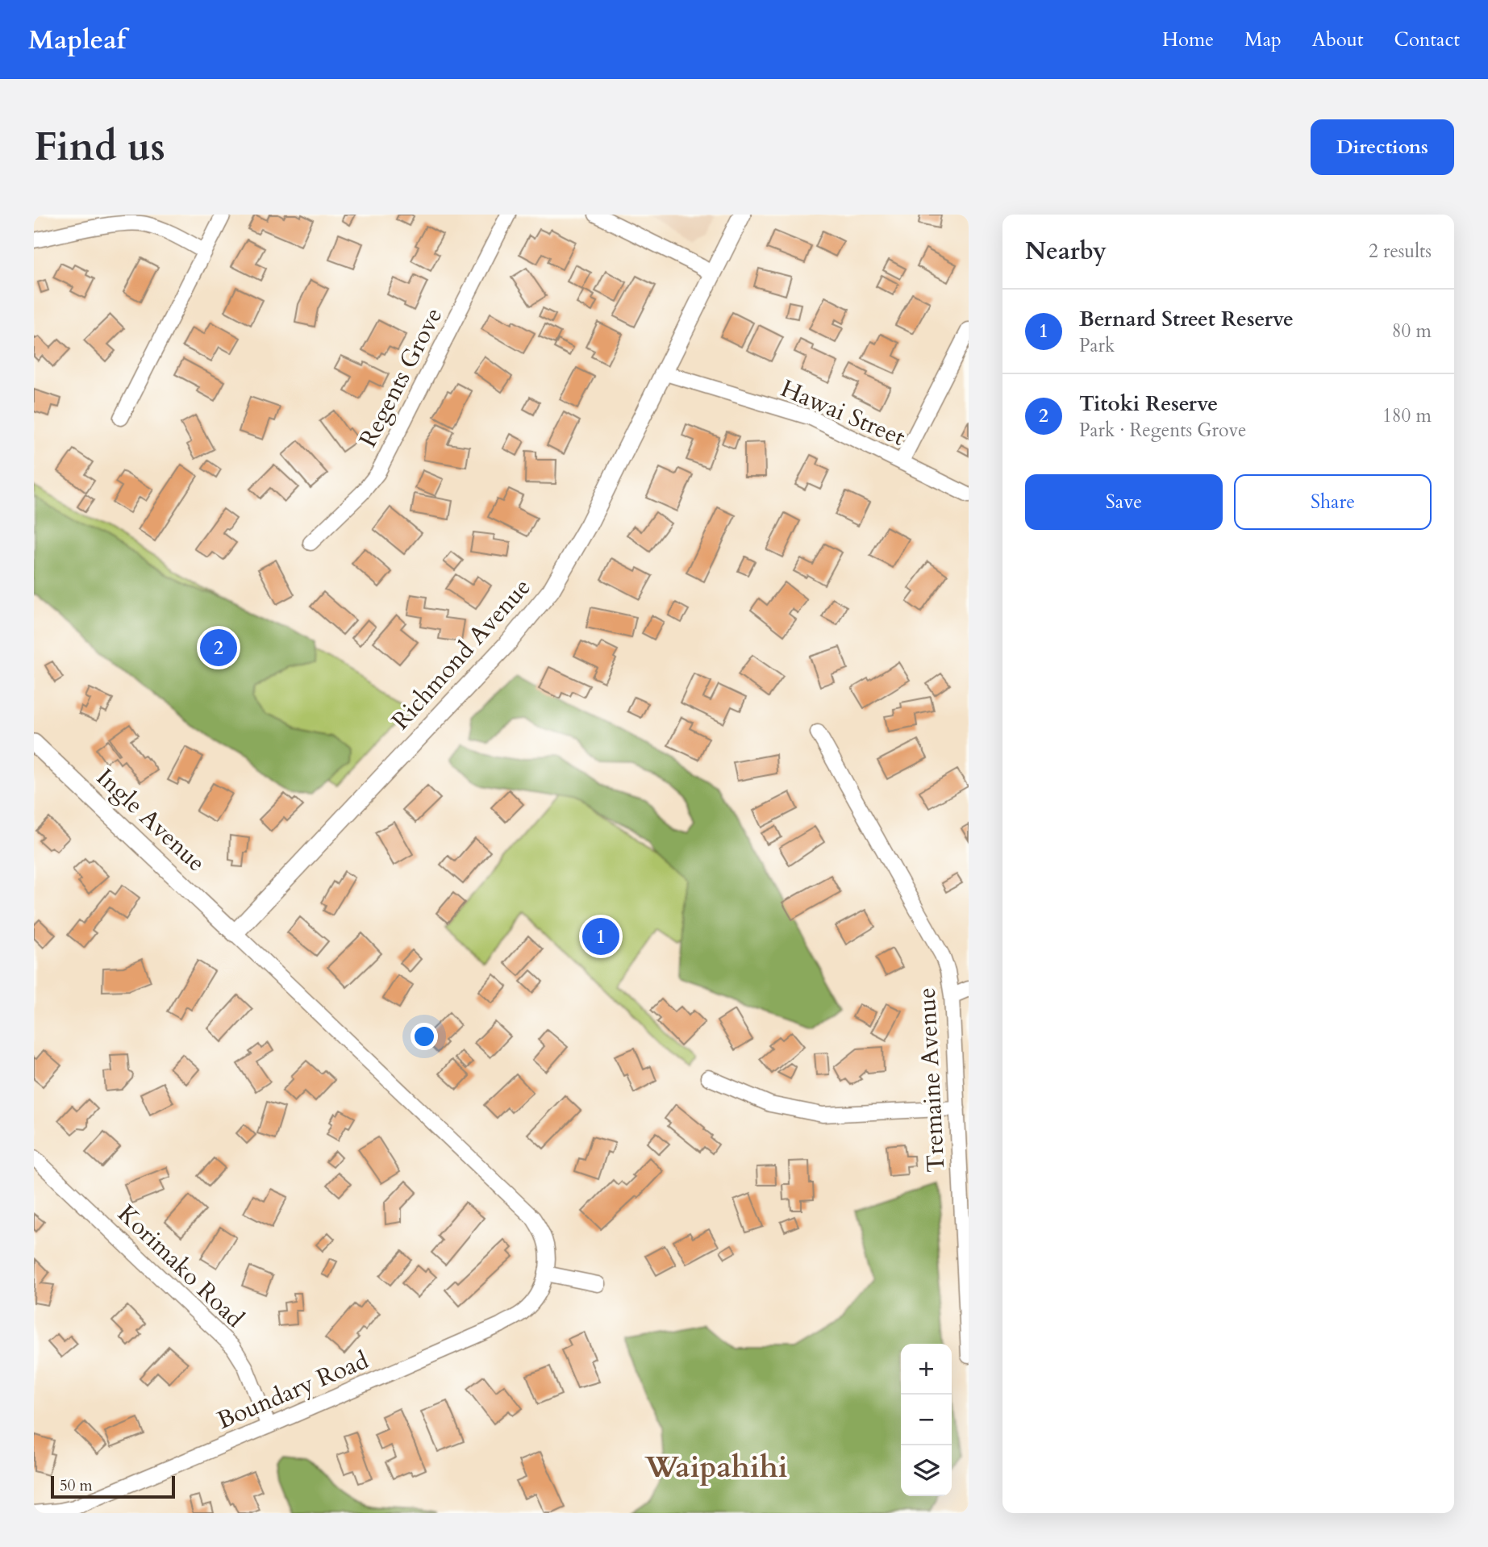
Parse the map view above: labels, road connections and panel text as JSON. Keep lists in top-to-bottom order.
{
  "streets": {
    "street": [
      "Regents Grove",
      "Hawai Street",
      "Richmond Avenue",
      "Ingle Avenue",
      "Tremaine Avenue",
      "Korimako Road",
      "Boundary Road"
    ]
  },
  "crossings": [
    ["Hawai Street", "Richmond Avenue"],
    ["Richmond Avenue", "Ingle Avenue"],
    ["Richmond Avenue", "Boundary Road"],
    ["Ingle Avenue", "Boundary Road"],
    ["Korimako Road", "Boundary Road"]
  ],
  "districts": ["Waipahihi"],
  "scale_bar": "50 m",
  "page": {
    "header": "Mapleaf",
    "nav": [
      "Home",
      "Map",
      "About",
      "Contact"
    ],
    "buttons": [
      "Directions",
      ["Save", "Share"]
    ],
    "title": "Find us",
    "heading": ["Nearby", "2 results"],
    "list": [
      {
        "mark": "1",
        "name": "Bernard Street Reserve",
        "note": "Park",
        "value": "80 m"
      },
      {
        "mark": "2",
        "name": "Titoki Reserve",
        "note": "Park · Regents Grove",
        "value": "180 m"
      }
    ],
    "pins": ["2", "1"],
    "map_buttons": ["+", "−"],
    "scale": "50 m"
  }
}
